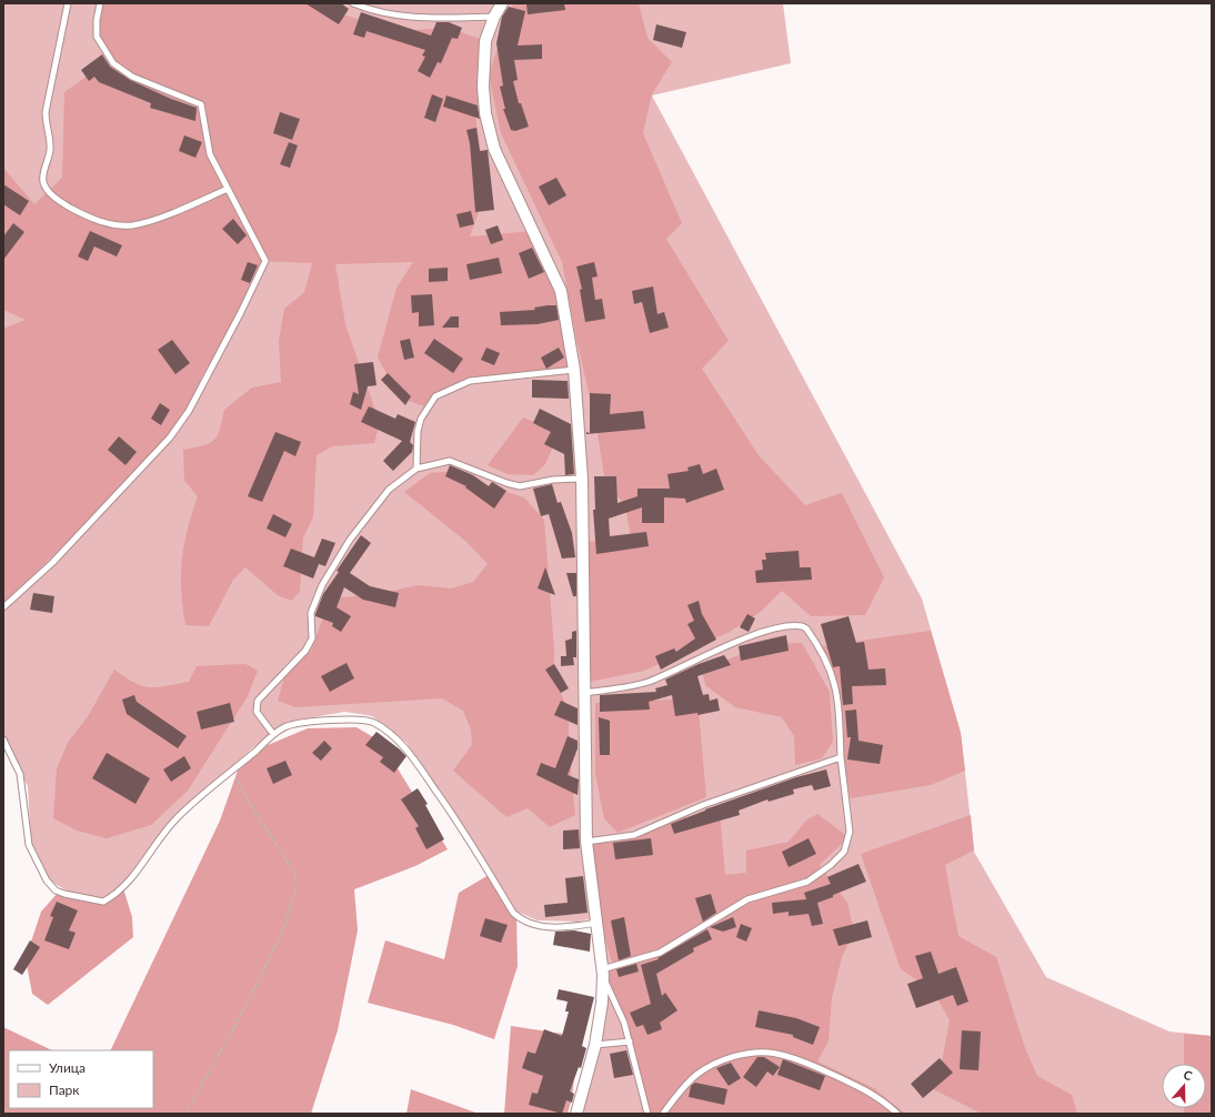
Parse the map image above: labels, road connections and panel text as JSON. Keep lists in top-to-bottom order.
{
  "legend": ["Улица", "Парк"],
  "north": "top"
}
